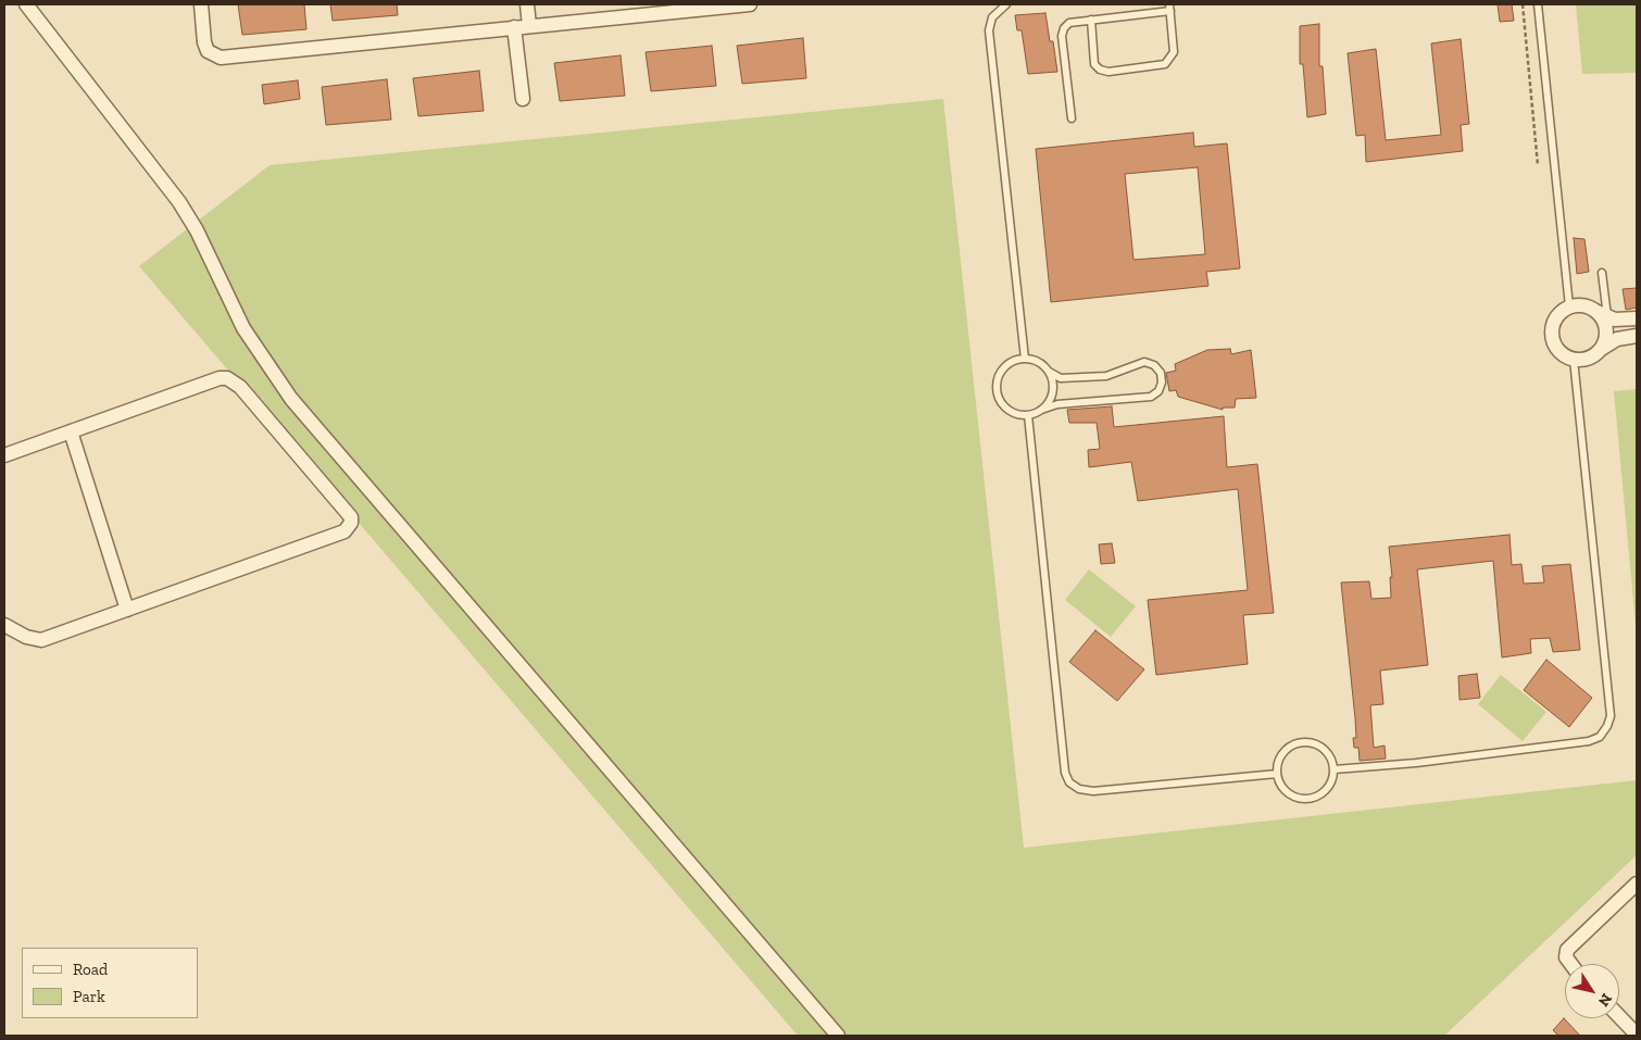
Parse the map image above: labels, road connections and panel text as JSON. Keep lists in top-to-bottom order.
{
  "legend": ["Road", "Park"],
  "north": "bottom right"
}
